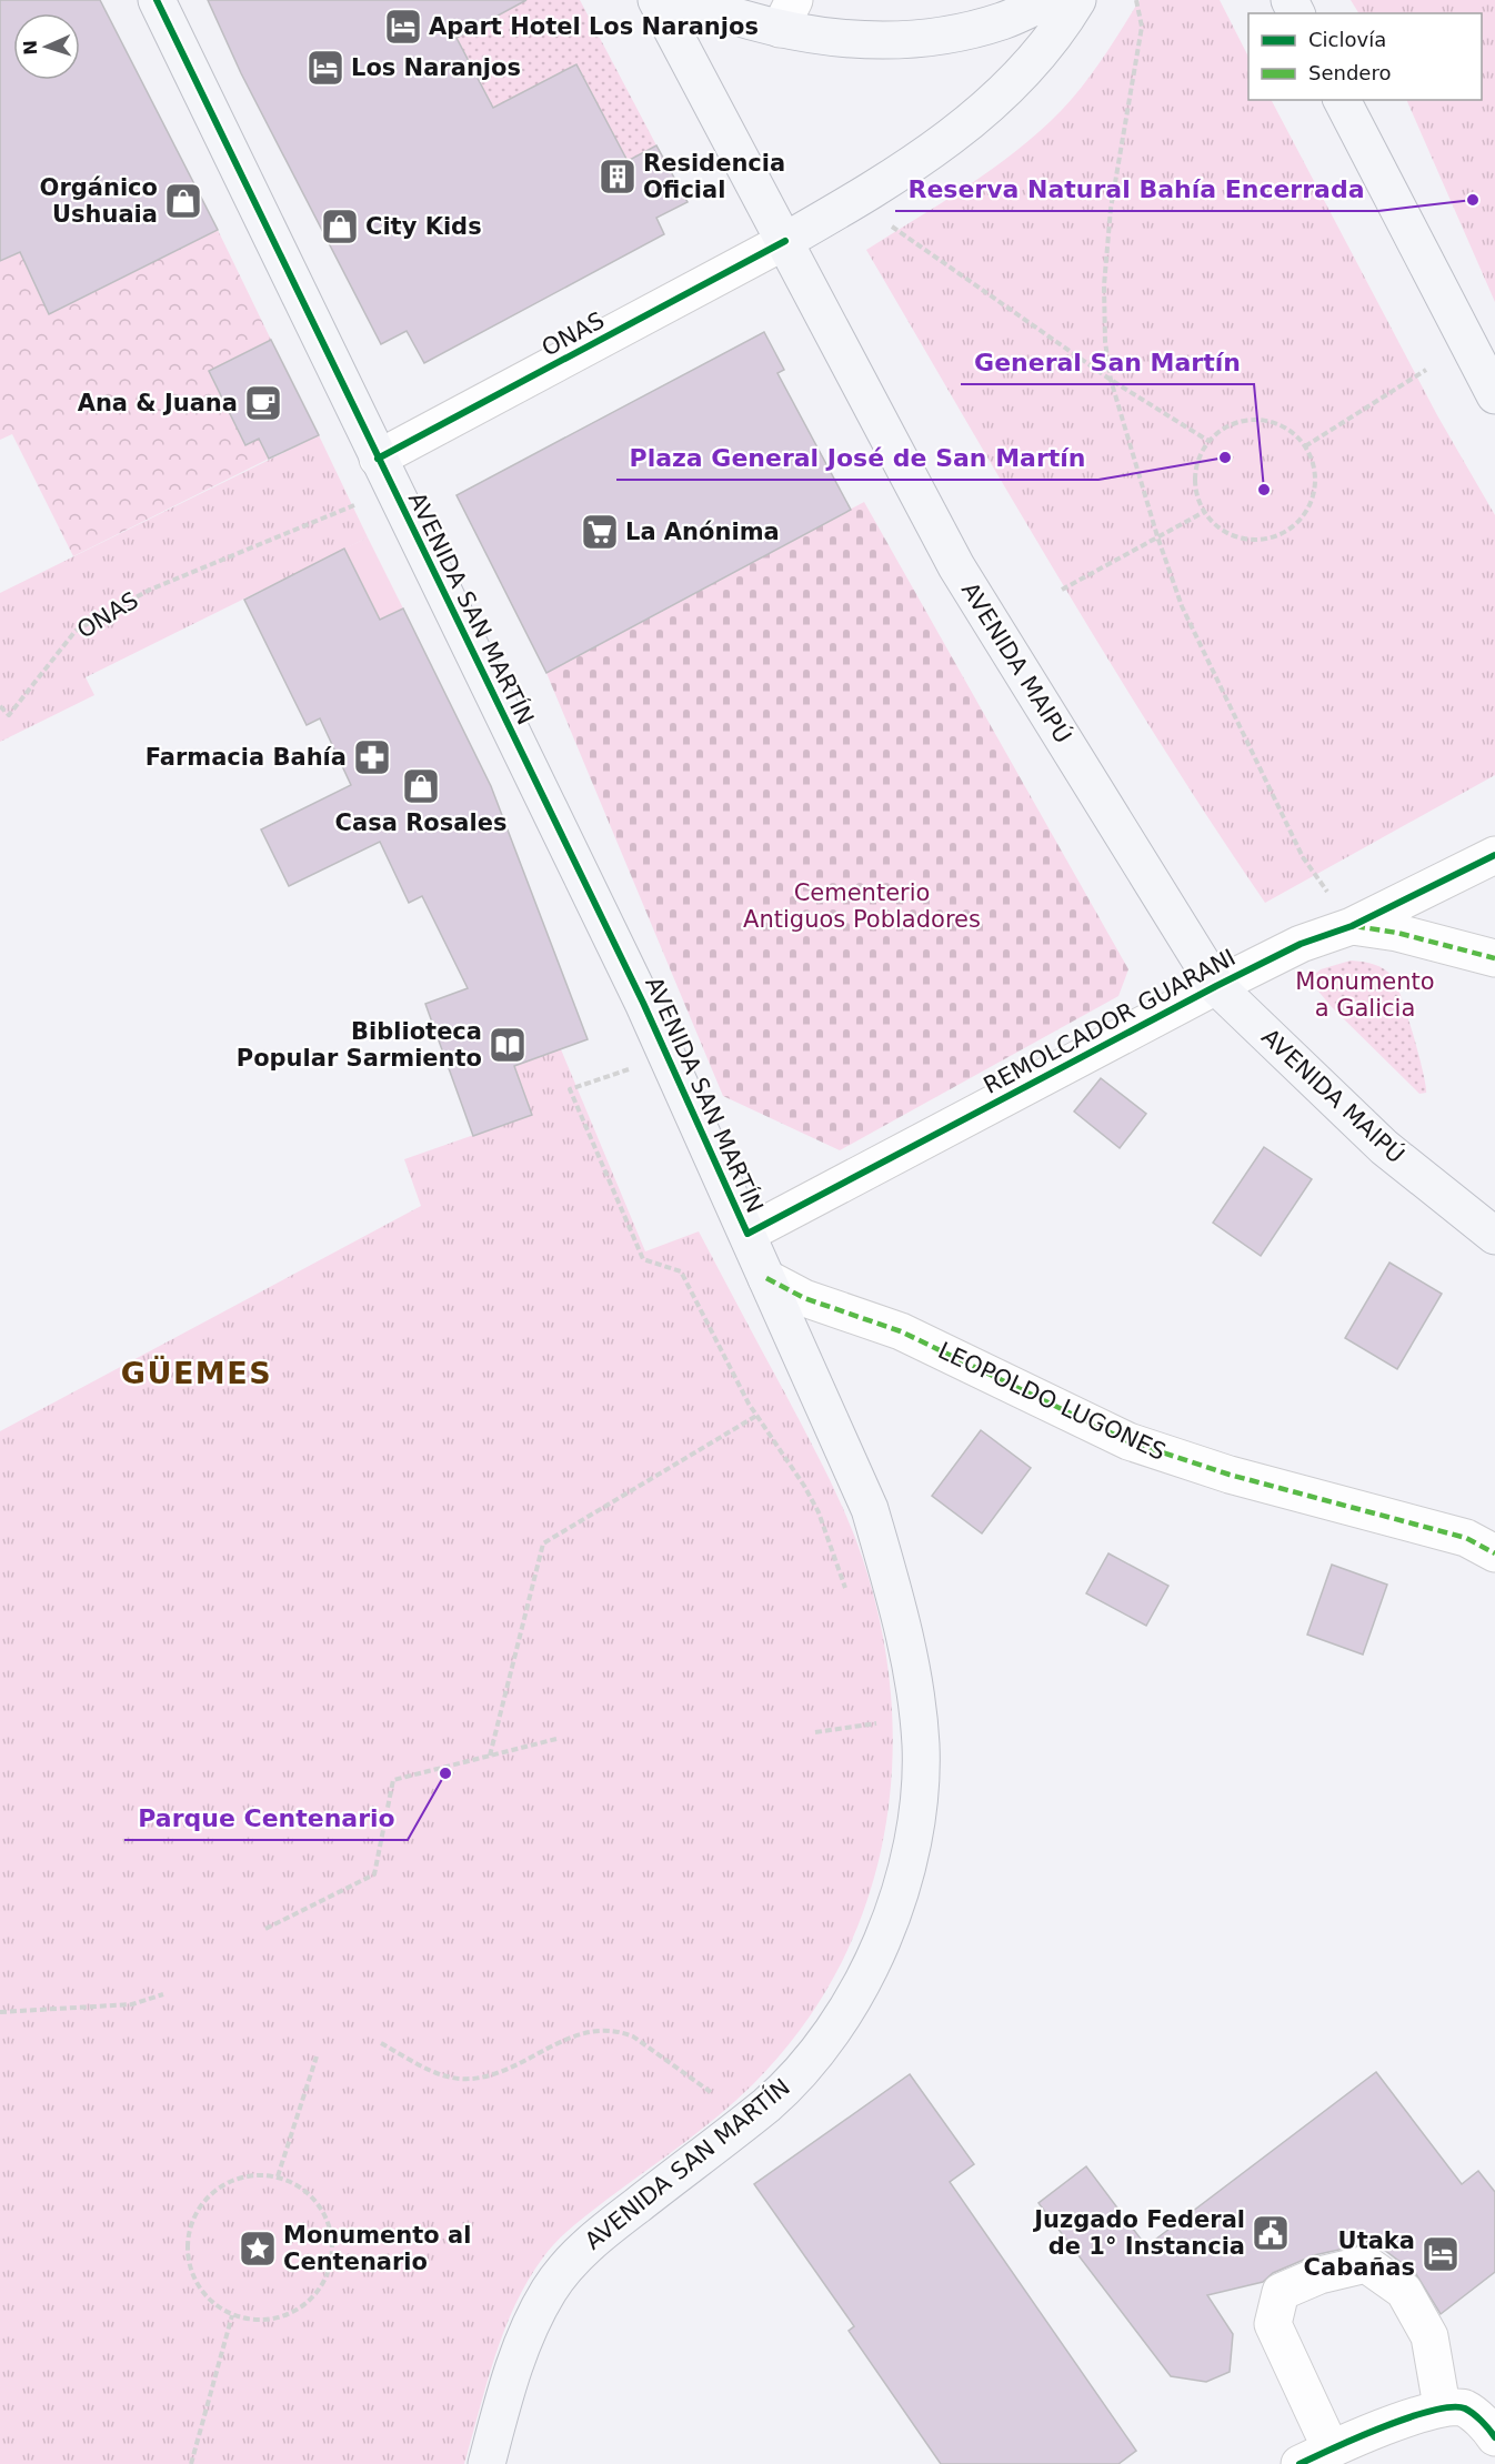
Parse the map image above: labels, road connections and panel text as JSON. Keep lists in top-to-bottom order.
{
  "streets": {
    "main road": ["AVENIDA SAN MARTÍN", "AVENIDA MAIPÚ"],
    "street": ["ONAS", "REMOLCADOR GUARANI", "LEOPOLDO LUGONES"]
  },
  "crossings": [
    ["ONAS", "AVENIDA SAN MARTÍN"],
    ["ONAS", "AVENIDA MAIPÚ"],
    ["AVENIDA SAN MARTÍN", "REMOLCADOR GUARANI"],
    ["AVENIDA SAN MARTÍN", "LEOPOLDO LUGONES"],
    ["AVENIDA MAIPÚ", "REMOLCADOR GUARANI"]
  ],
  "districts": ["GÜEMES"],
  "parks": ["Cementerio Antiguos Pobladores", "Monumento a Galicia"],
  "places": {
    "hotel": ["Apart Hotel Los Naranjos", "Los Naranjos", "Utaka Cabañas"],
    "building": ["Residencia Oficial"],
    "other": [
      "Reserva Natural Bahía Encerrada",
      "Plaza General José de San Martín",
      "General San Martín",
      "Parque Centenario"
    ],
    "shop": ["Orgánico Ushuaia", "City Kids", "Casa Rosales"],
    "cafe": ["Ana & Juana"],
    "supermarket": ["La Anónima"],
    "pharmacy": ["Farmacia Bahía"],
    "library": ["Biblioteca Popular Sarmiento"],
    "public building": ["Juzgado Federal de 1° Instancia"],
    "place": ["Monumento al Centenario"]
  },
  "legend": ["Ciclovía", "Sendero"],
  "north": "left"
}
